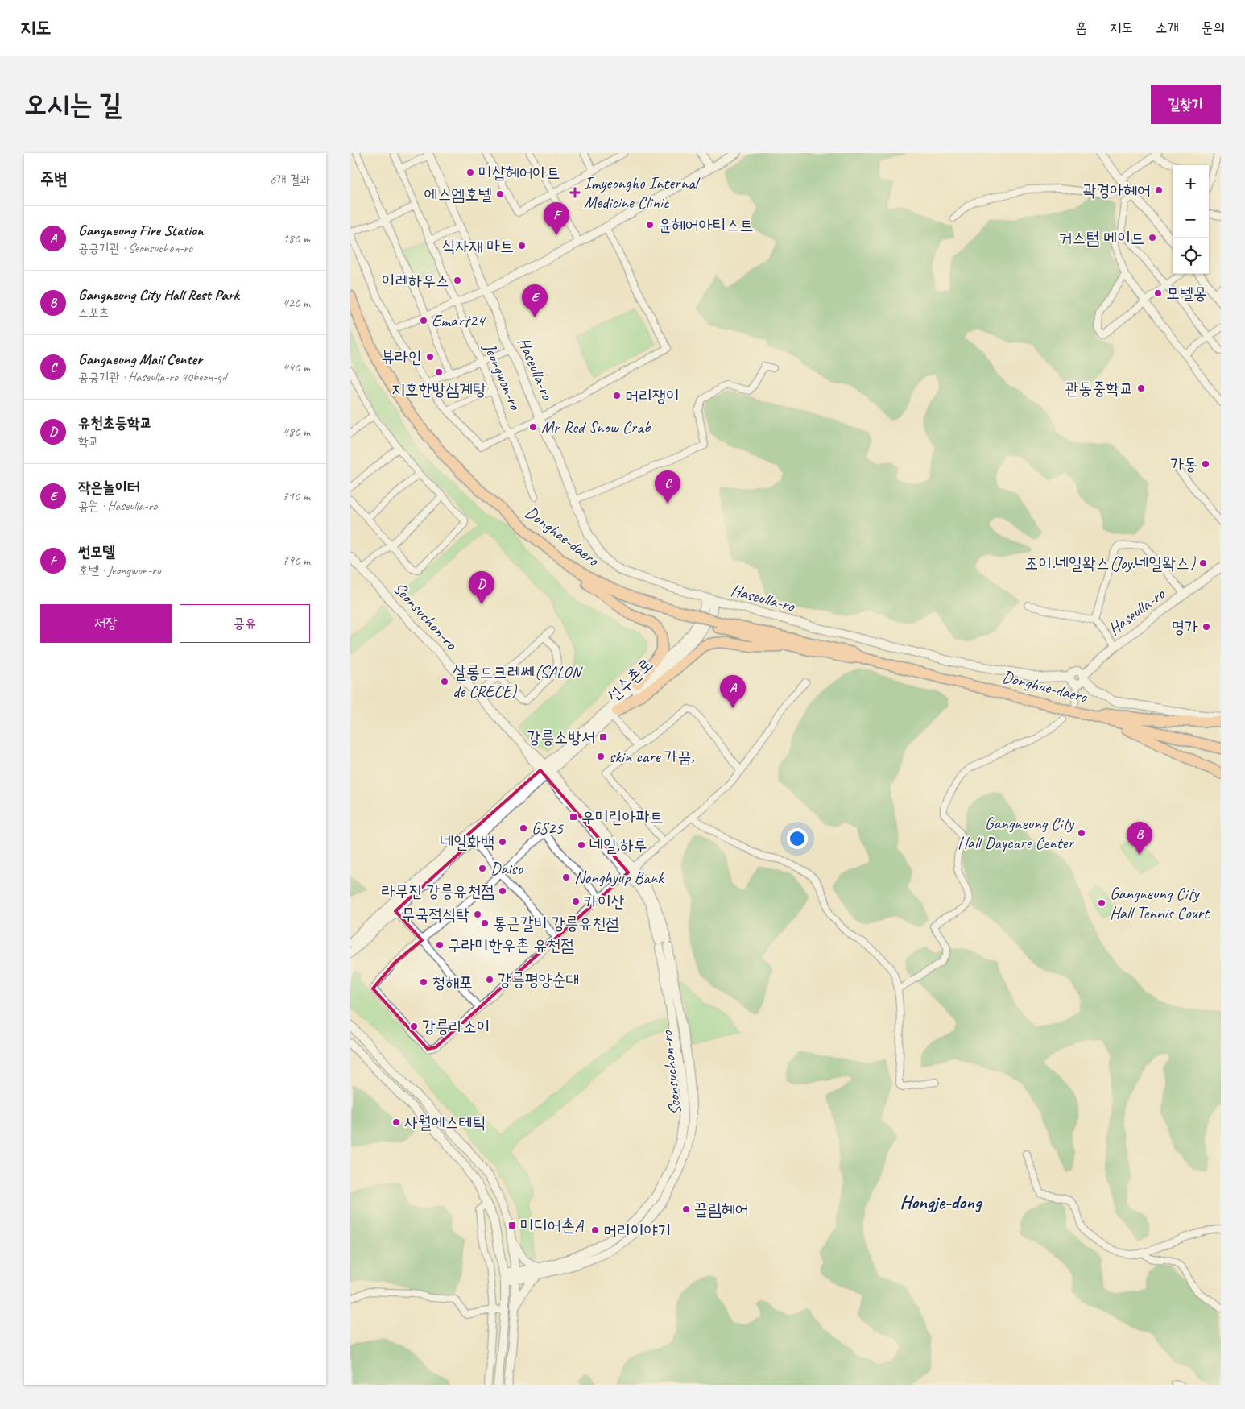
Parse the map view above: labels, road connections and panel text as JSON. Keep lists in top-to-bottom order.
{
  "streets": {
    "main road": ["Donghae-daero"],
    "street": [
      "Haseulla-ro",
      "Jeongwon-ro",
      "Seonsuchon-ro",
      "선수촌로"
    ]
  },
  "crossings": [
    ["Haseulla-ro", "Jeongwon-ro"],
    ["Haseulla-ro", "선수촌로"],
    ["Seonsuchon-ro", "선수촌로"]
  ],
  "districts": ["Hongje-dong"],
  "places": {
    "other": [
      "미샵헤어아트",
      "곽경아헤어",
      "에스엠호텔",
      "윤헤어아티스트",
      "커스텀 메이드",
      "식자재 마트",
      "이레하우스",
      "모텔몽",
      "Emart24",
      "뷰라인",
      "지호한방삼계탕",
      "관동중학교",
      "머리쟁이",
      "Mr Red Snow Crab",
      "가동",
      "조이.네일왁스(Joy.네일왁스)",
      "명가",
      "살롱드크레쎄(SALON de CRECE)",
      "skin care 가꿈,",
      "GS25",
      "Gangneung City Hall Daycare Center",
      "네일화백",
      "네일,하루",
      "Daiso",
      "Nonghyup Bank",
      "라무진 강릉유천점",
      "카이산",
      "Gangneung City Hall Tennis Court",
      "무국적식탁",
      "통근갈비 강릉유천점",
      "구라미한우촌 유천점",
      "강릉평양순대",
      "청해포",
      "강릉라소이",
      "사월에스테틱",
      "끌림헤어",
      "머리이야기"
    ],
    "health": ["Imyeongho Internal Medicine Clinic"],
    "transit": ["강릉소방서", "우미린아파트", "미디어촌A"]
  },
  "page": {
    "header": "지도",
    "nav": [
      "홈",
      "지도",
      "소개",
      "문의"
    ],
    "buttons": [
      "길찾기",
      ["저장", "공유"]
    ],
    "title": "오시는 길",
    "heading": ["주변", "6개 결과"],
    "map_buttons": ["+", "−"],
    "pins": [
      "F",
      "E",
      "C",
      "D",
      "A",
      "B"
    ],
    "list": [
      {
        "mark": "A",
        "name": "Gangneung Fire Station",
        "note": "공공기관 · Seonsuchon-ro",
        "value": "180 m"
      },
      {
        "mark": "B",
        "name": "Gangneung City Hall Rest Park",
        "note": "스포츠",
        "value": "420 m"
      },
      {
        "mark": "C",
        "name": "Gangneung Mail Center",
        "note": "공공기관 · Haseulla-ro 40beon-gil",
        "value": "440 m"
      },
      {
        "mark": "D",
        "name": "유천초등학교",
        "note": "학교",
        "value": "480 m"
      },
      {
        "mark": "E",
        "name": "작은놀이터",
        "note": "공원 · Haseulla-ro",
        "value": "710 m"
      },
      {
        "mark": "F",
        "name": "썬모텔",
        "note": "호텔 · Jeongwon-ro",
        "value": "790 m"
      }
    ]
  }
}
